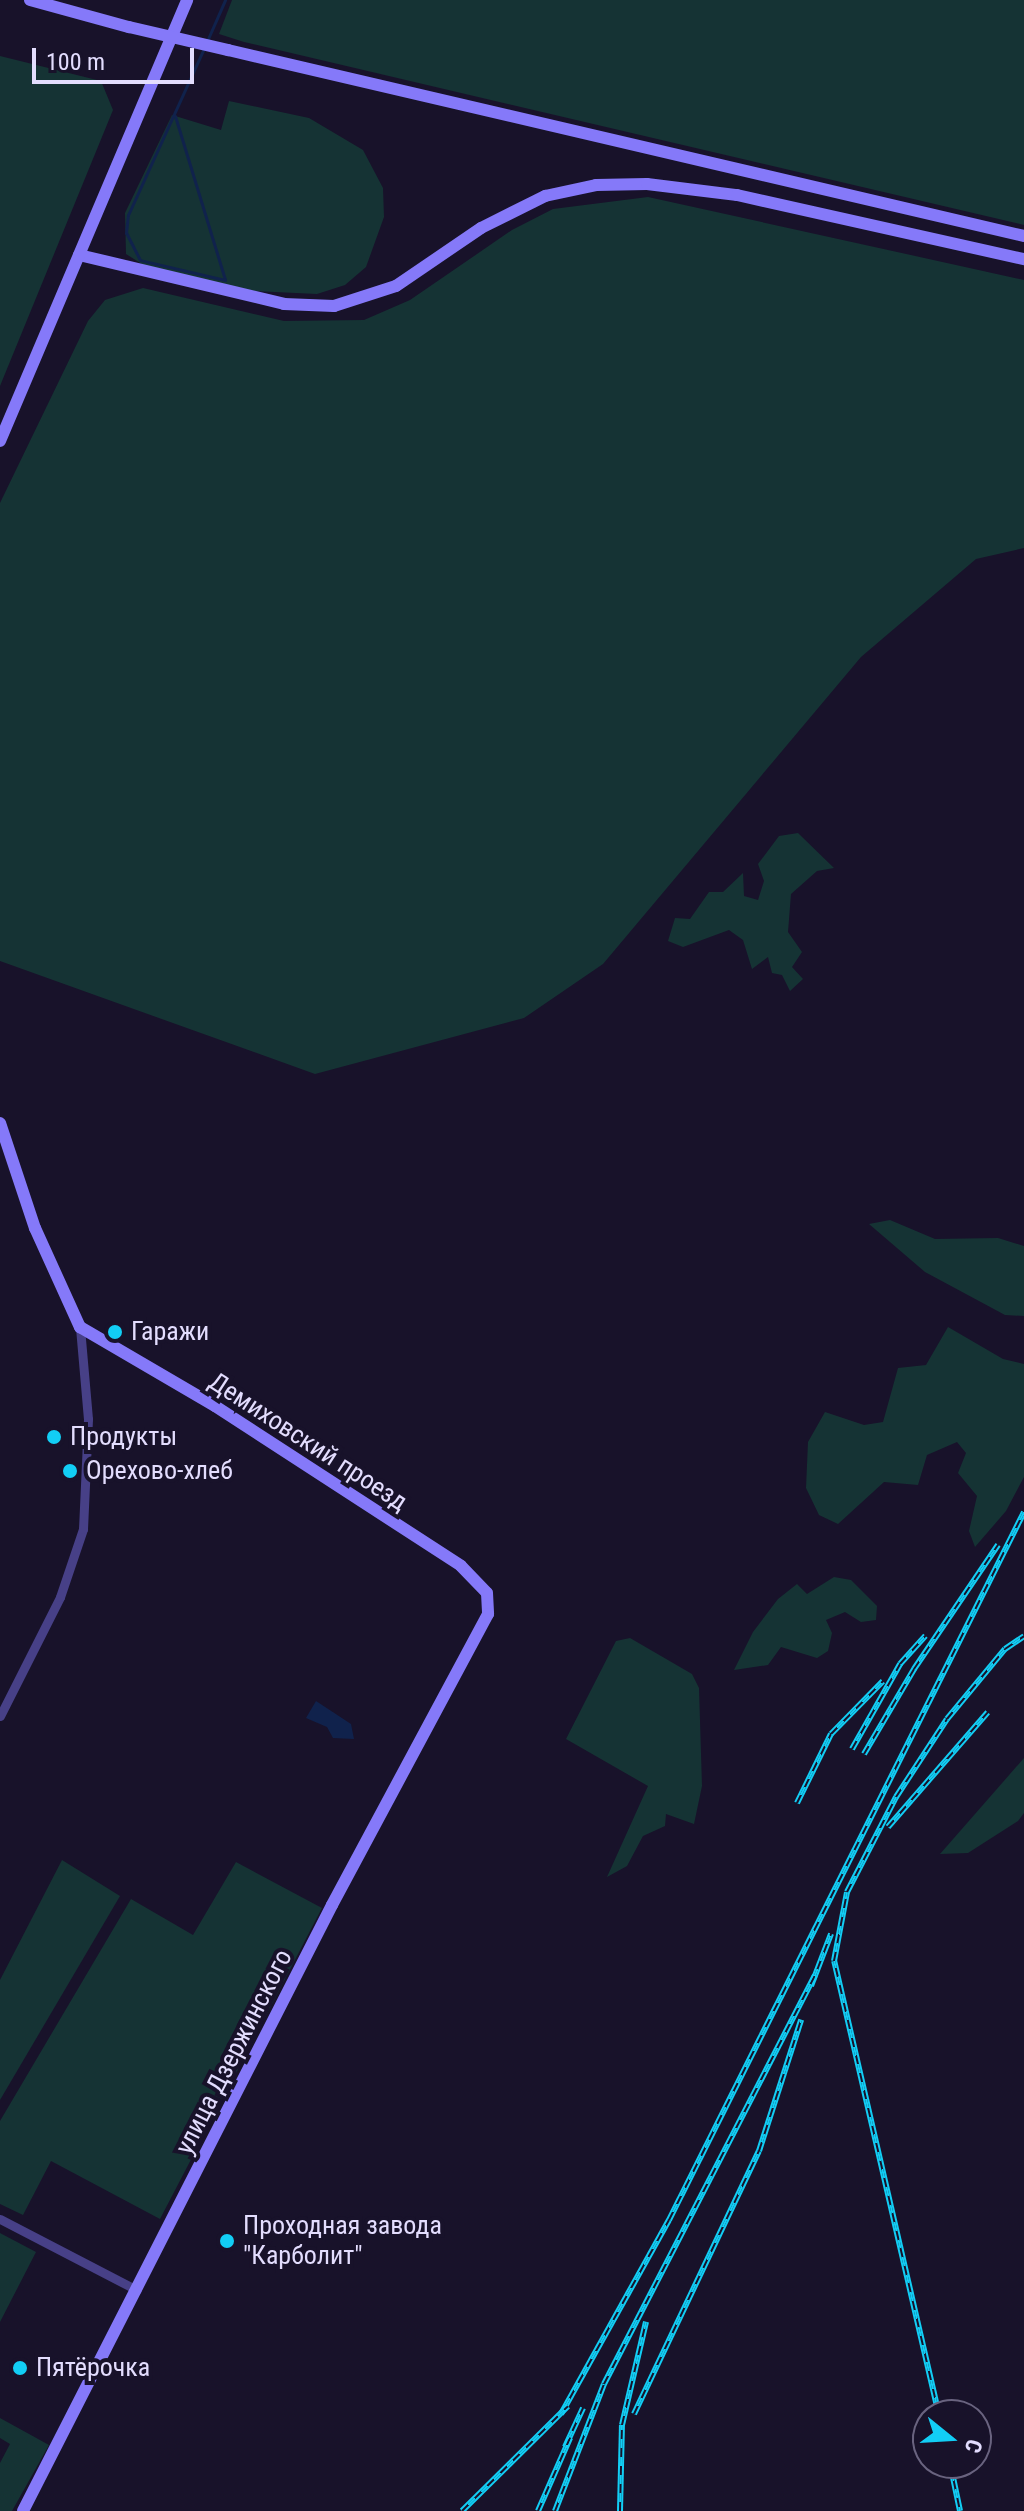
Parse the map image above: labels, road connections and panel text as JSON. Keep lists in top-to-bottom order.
{
  "streets": {
    "main road": ["Демиховский проезд", "улица Дзержинского"]
  },
  "crossings": [
    ["Демиховский проезд", "улица Дзержинского"]
  ],
  "places": [
    "Гаражи",
    "Продукты",
    "Орехово-хлеб",
    "Проходная завода \"Карболит\"",
    "Пятёрочка"
  ],
  "scale_bar": "100 m",
  "north": "right"
}
